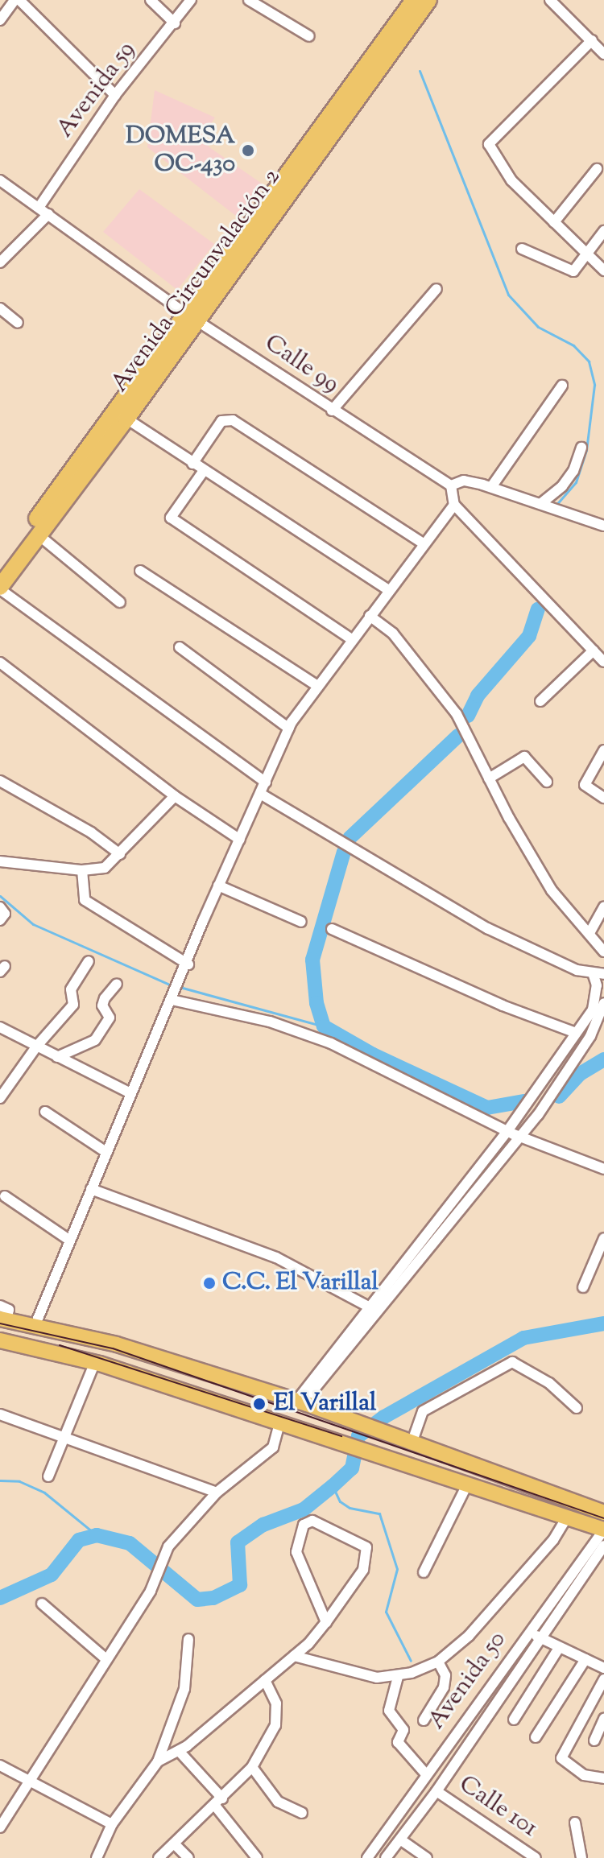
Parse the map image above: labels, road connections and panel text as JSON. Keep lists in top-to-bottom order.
{
  "streets": {
    "highway": ["Avenida Circunvalación 2"],
    "street": [
      "Avenida 59",
      "Calle 99",
      "Avenida 50",
      "Calle 101"
    ]
  },
  "crossings": [
    ["Avenida 59", "Calle 99"],
    ["Avenida Circunvalación 2", "Calle 99"],
    ["Avenida 50", "Calle 101"]
  ],
  "places": ["DOMESA OC-430", "C.C. El Varillal", "El Varillal"]
}
